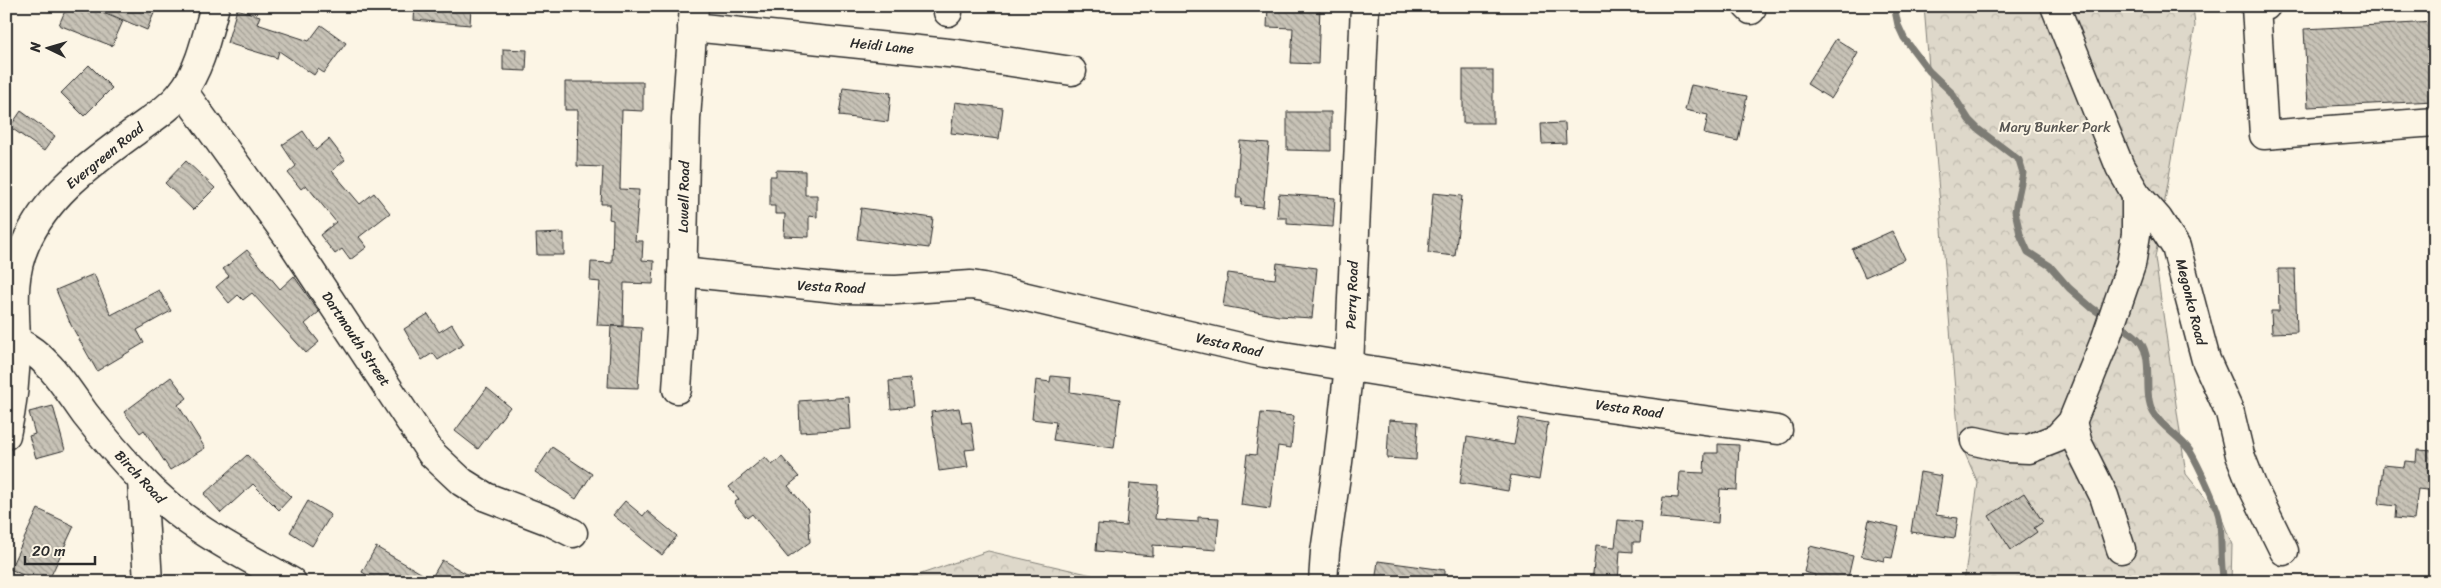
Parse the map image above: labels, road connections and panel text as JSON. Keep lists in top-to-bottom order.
{
  "streets": {
    "street": [
      "Heidi Lane",
      "Evergreen Road",
      "Lowell Road",
      "Vesta Road",
      "Perry Road",
      "Megonko Road",
      "Dartmouth Street",
      "Birch Road"
    ]
  },
  "crossings": [
    ["Heidi Lane", "Lowell Road"],
    ["Evergreen Road", "Dartmouth Street"],
    ["Evergreen Road", "Birch Road"],
    ["Lowell Road", "Vesta Road"],
    ["Vesta Road", "Perry Road"]
  ],
  "parks": ["Mary Bunker Park"],
  "scale_bar": "20 m",
  "north": "left"
}
